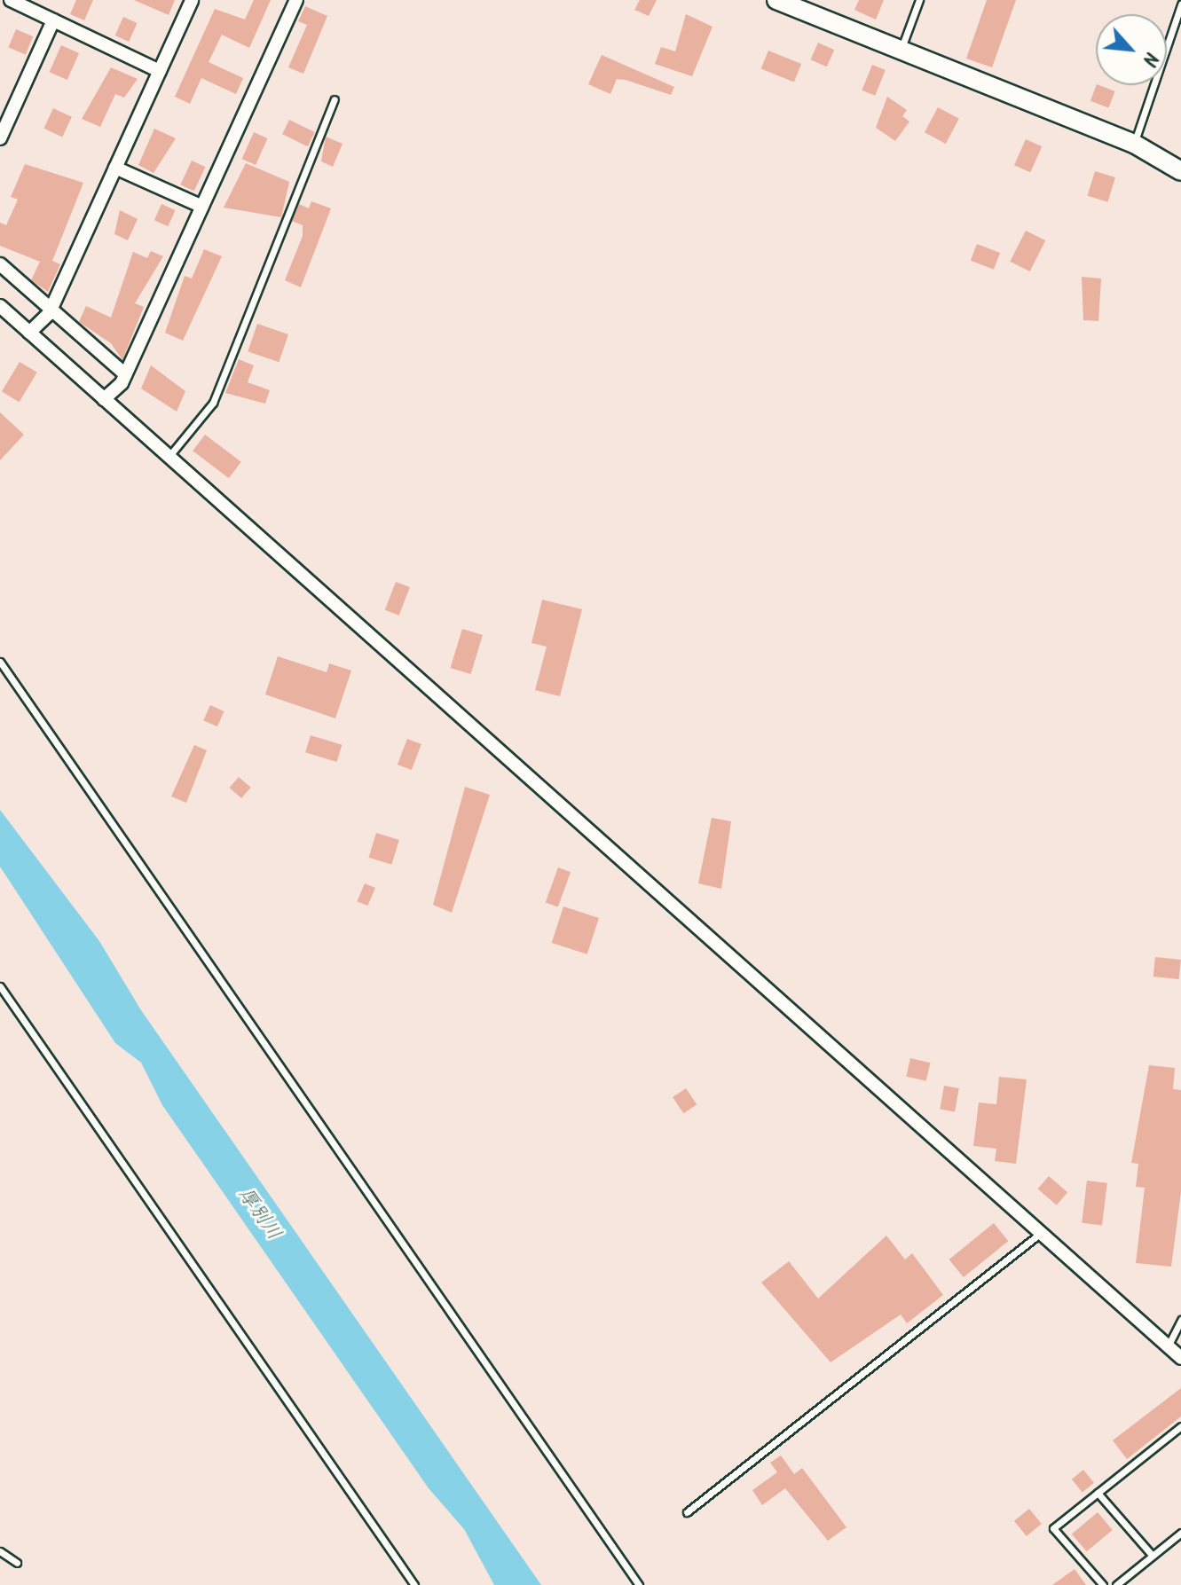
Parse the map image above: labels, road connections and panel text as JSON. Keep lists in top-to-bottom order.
{
  "water": ["厚別川"],
  "north": "bottom right"
}
